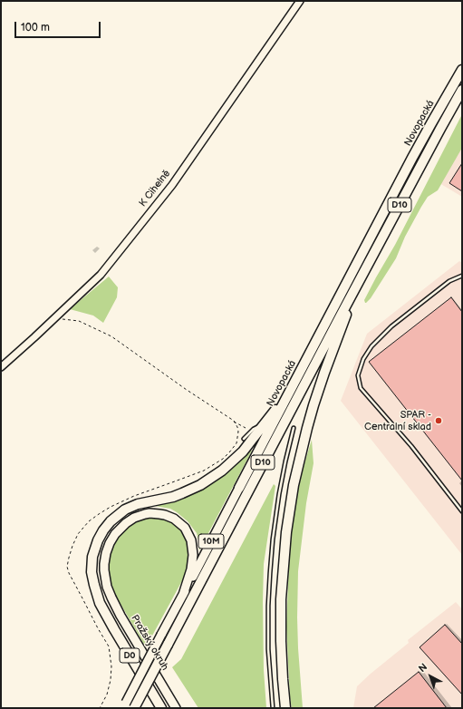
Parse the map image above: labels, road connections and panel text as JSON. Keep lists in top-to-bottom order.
{
  "streets": {
    "highway": [
      "Novopacká",
      "D10",
      "10M",
      "Pražský okruh",
      "D0"
    ],
    "street": ["K Cihelně"]
  },
  "crossings": [
    ["Novopacká", "Pražský okruh"]
  ],
  "places": ["SPAR - Centralní sklad"],
  "scale_bar": "100 m",
  "north": "top left"
}
